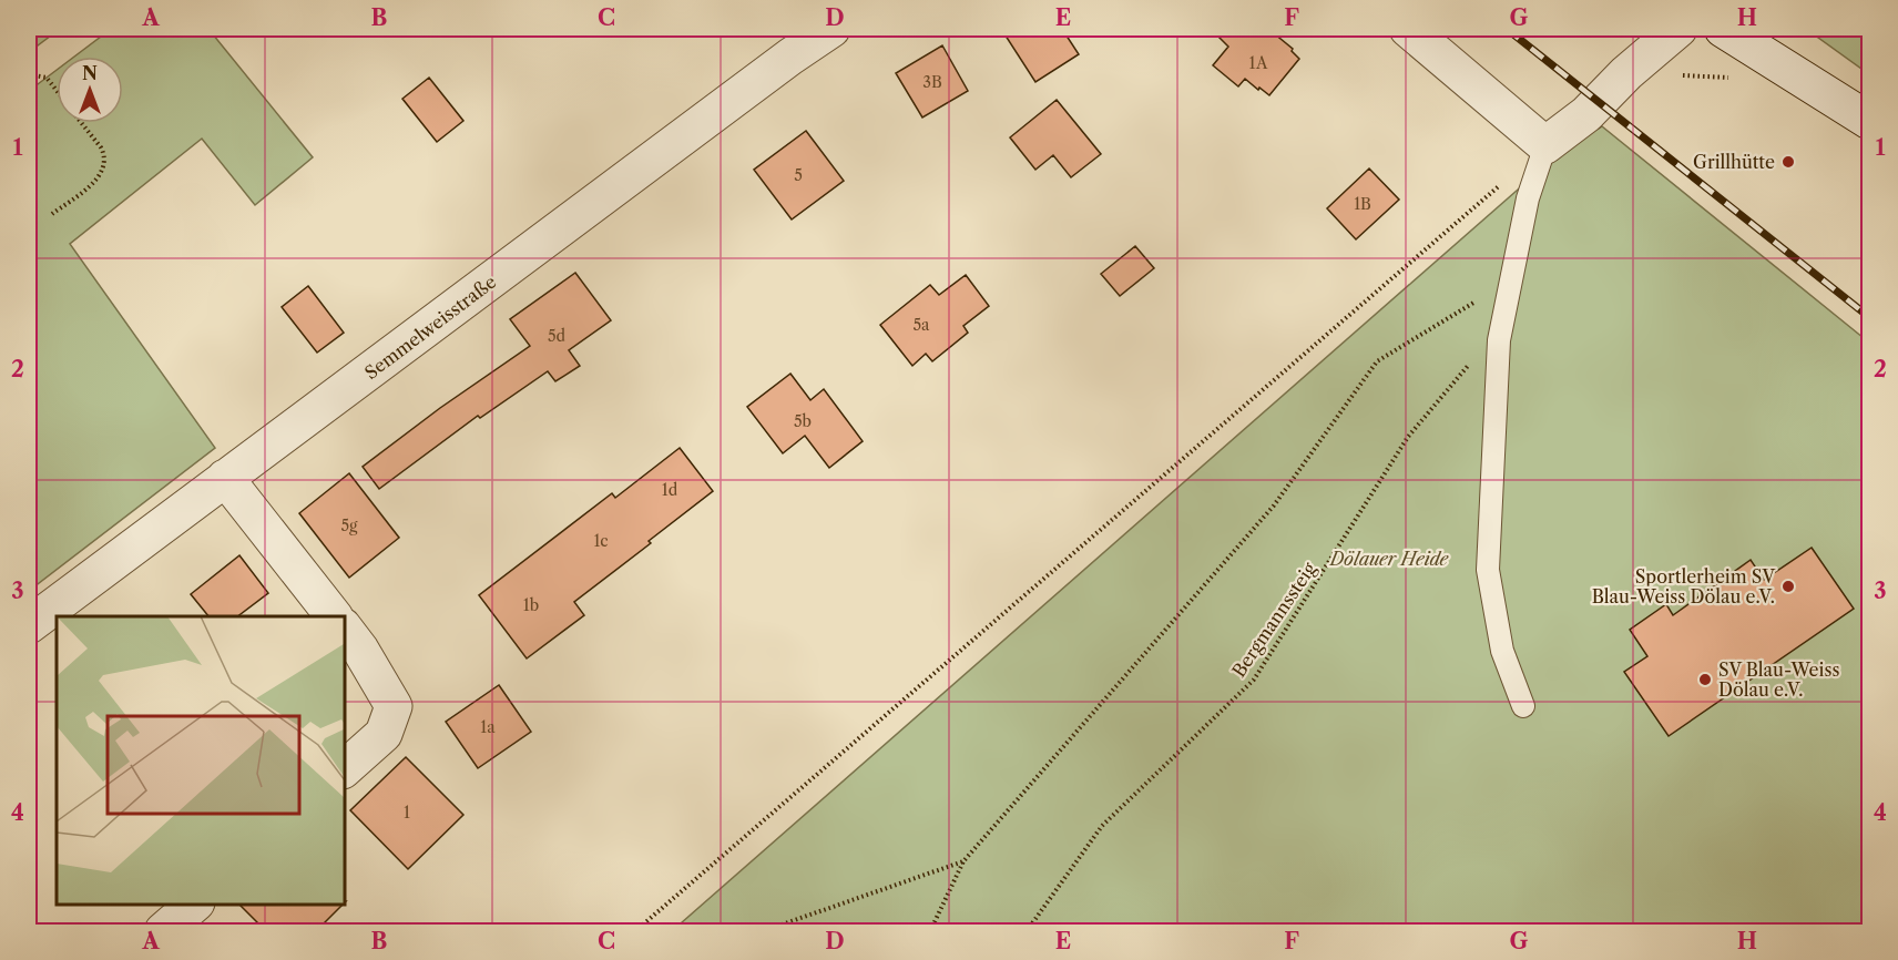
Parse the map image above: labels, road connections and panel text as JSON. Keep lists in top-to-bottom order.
{
  "streets": {
    "street": ["Semmelweisstraße"],
    "path": ["Bergmannssteig"]
  },
  "parks": ["Dölauer Heide"],
  "places": ["Grillhütte", "Sportlerheim SV Blau-Weiss Dölau e.V.", "SV Blau-Weiss Dölau e.V."],
  "house_numbers": [
    "1A",
    "3B",
    "5",
    "1B",
    "5a",
    "5d",
    "5b",
    "1d",
    "5g",
    "1c",
    "1b",
    "1a",
    "1"
  ],
  "north": "top",
  "grid": {
    "columns": [
      "A",
      "B",
      "C",
      "D",
      "E",
      "F",
      "G",
      "H"
    ],
    "rows": [
      "1",
      "2",
      "3",
      "4"
    ]
  }
}
